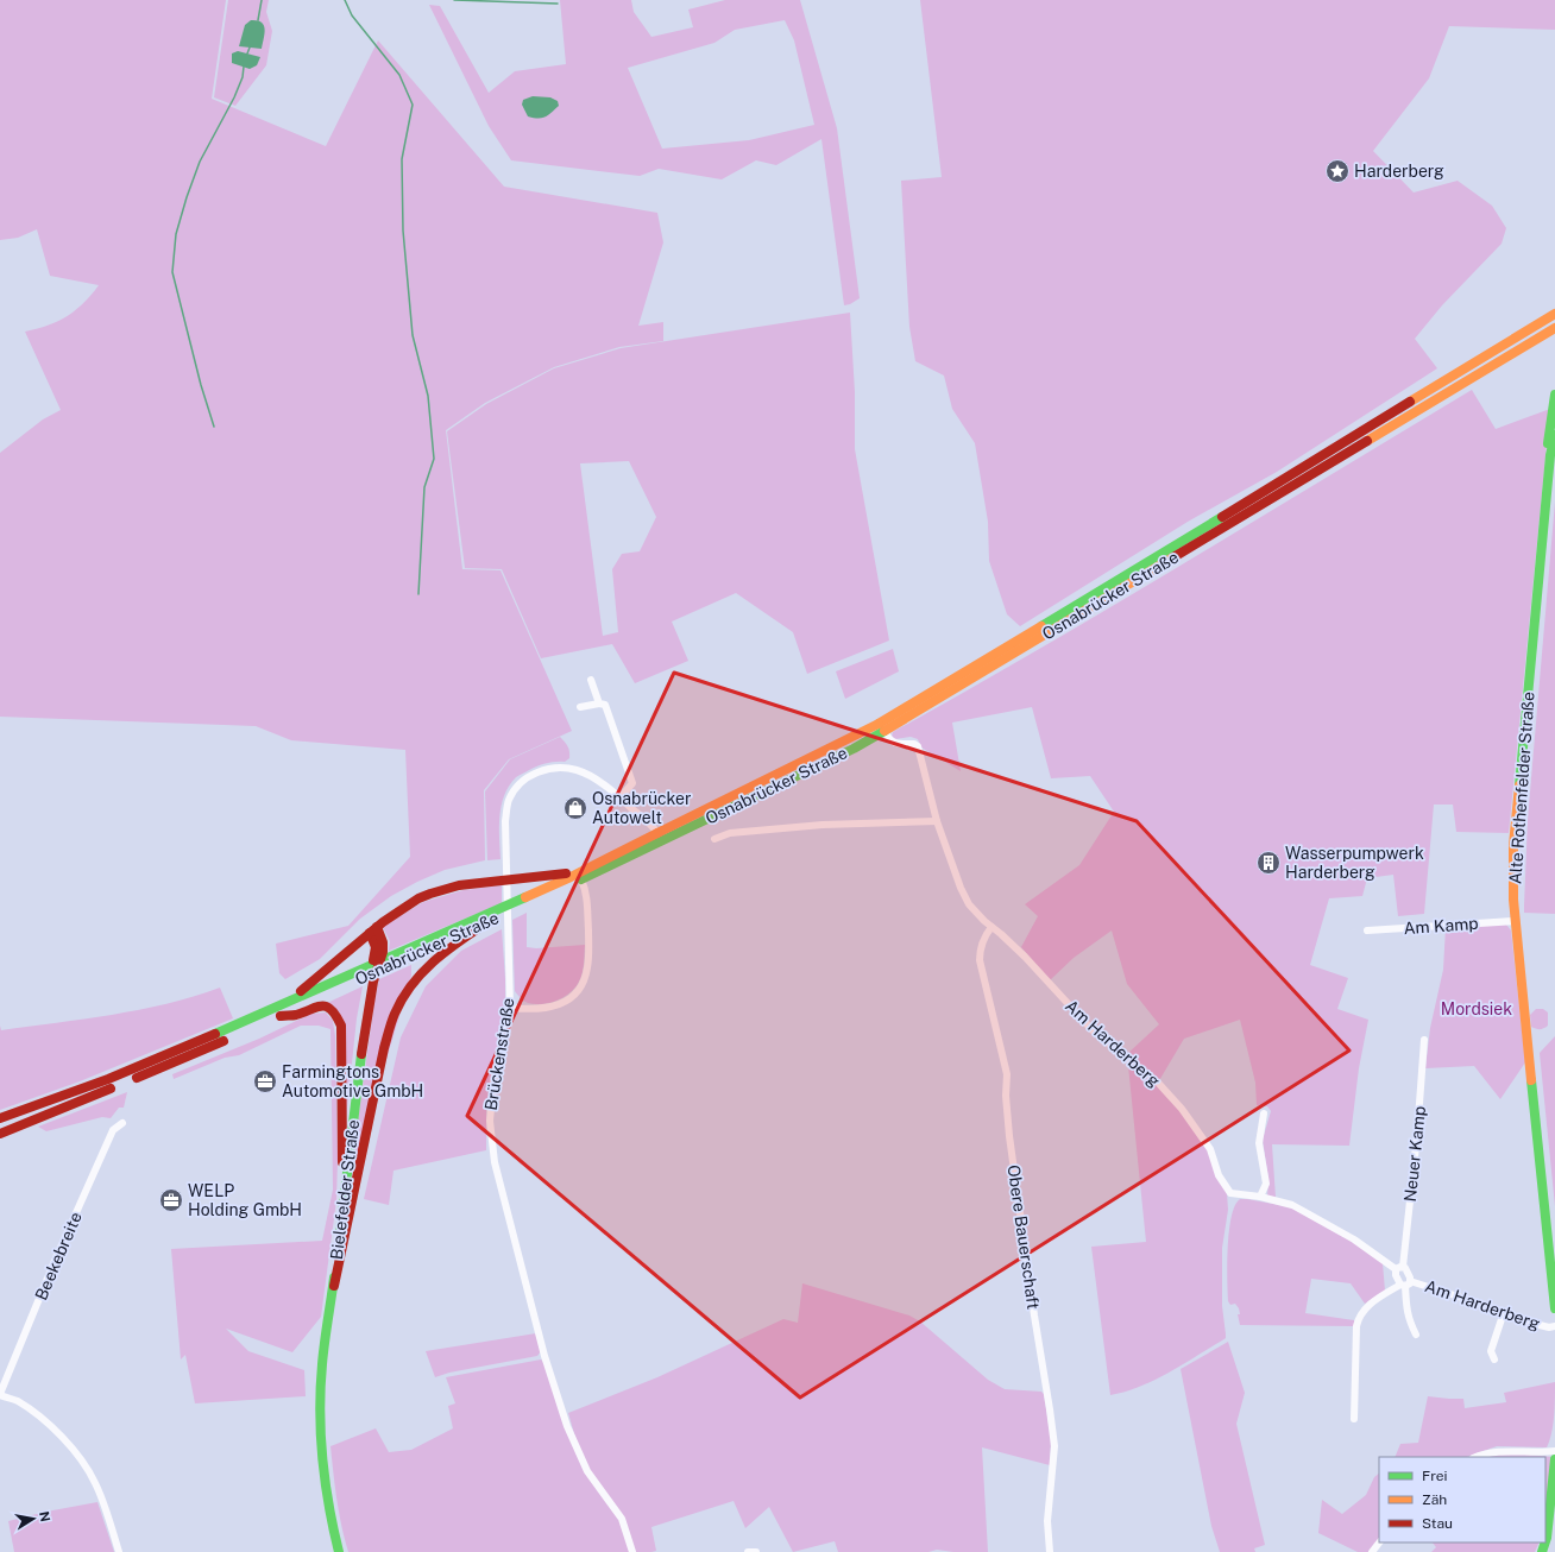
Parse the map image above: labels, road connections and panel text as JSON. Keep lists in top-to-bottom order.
{
  "streets": {
    "main road": ["Osnabrücker Straße", "Alte Rothenfelder Straße", "Bielefelder Straße"],
    "street": [
      "Am Kamp",
      "Am Harderberg",
      "Brückenstraße",
      "Neuer Kamp",
      "Obere Bauerschaft",
      "Beekebreite"
    ]
  },
  "crossings": [
    ["Osnabrücker Straße", "Am Harderberg"],
    ["Osnabrücker Straße", "Brückenstraße"],
    ["Alte Rothenfelder Straße", "Am Kamp"],
    ["Am Harderberg", "Neuer Kamp"],
    ["Am Harderberg", "Obere Bauerschaft"]
  ],
  "parks": ["Mordsiek"],
  "places": {
    "place": ["Harderberg"],
    "shop": ["Osnabrücker Autowelt"],
    "building": ["Wasserpumpwerk Harderberg"],
    "office": ["Farmingtons Automotive GmbH", "WELP Holding GmbH"]
  },
  "legend": ["Frei", "Zäh", "Stau"],
  "north": "right"
}
